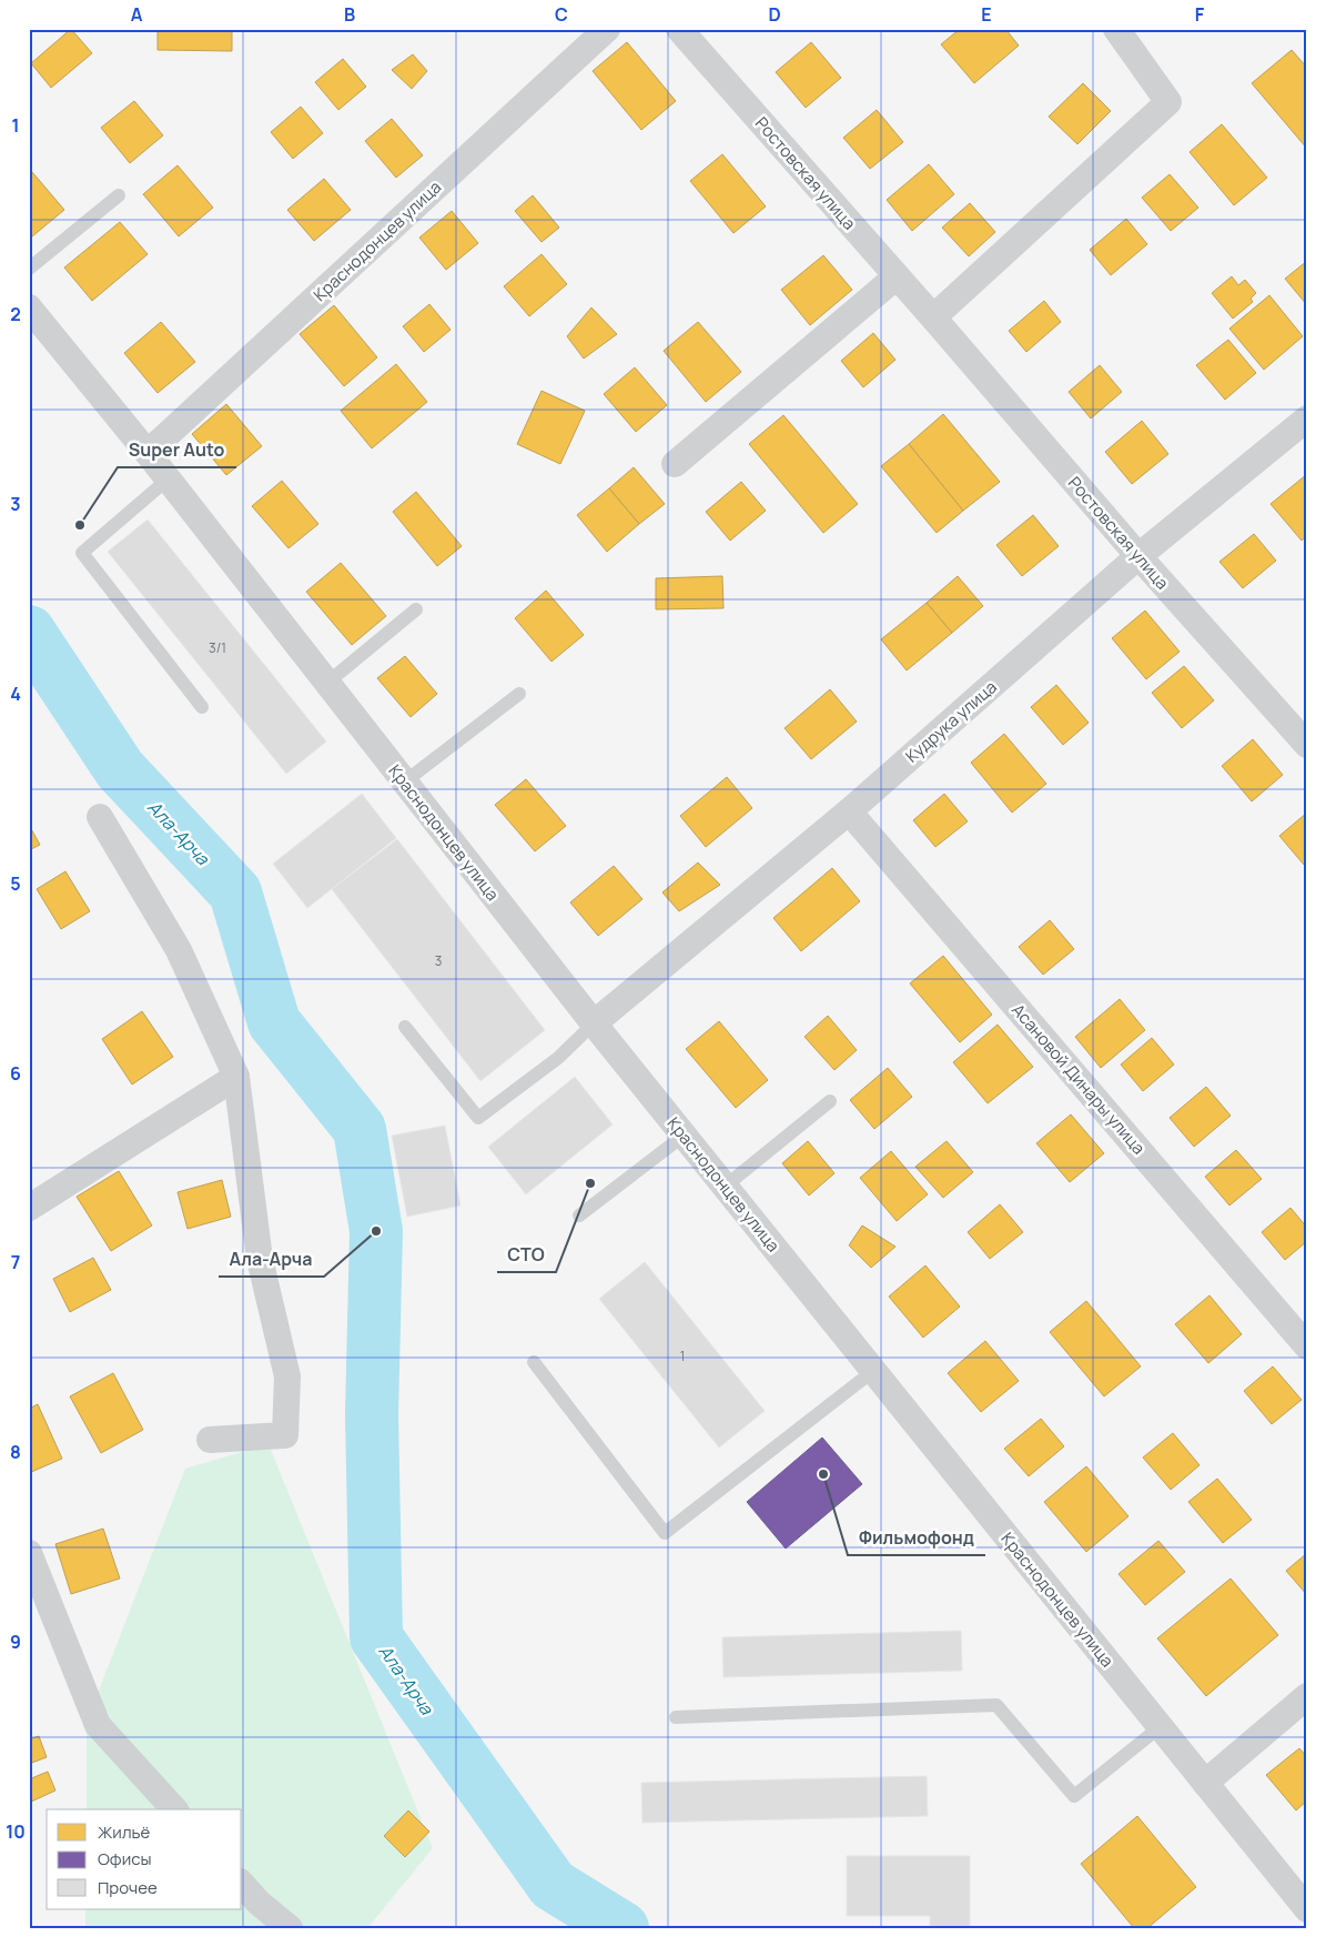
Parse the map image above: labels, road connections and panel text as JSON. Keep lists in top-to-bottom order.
{
  "streets": {
    "street": [
      "Ростовская улица",
      "Краснодонцев улица",
      "Кудрука улица",
      "Асановой Динары улица"
    ]
  },
  "crossings": [
    ["Ростовская улица", "Кудрука улица"],
    ["Краснодонцев улица", "Кудрука улица"],
    ["Кудрука улица", "Асановой Динары улица"]
  ],
  "water": ["Ала-Арча"],
  "places": [
    "Super Auto",
    "СТО",
    "Ала-Арча",
    "Фильмофонд"
  ],
  "house_numbers": ["3/1", "3", "1"],
  "legend": ["Жильё", "Офисы", "Прочее"],
  "grid": {
    "columns": [
      "A",
      "B",
      "C",
      "D",
      "E",
      "F"
    ],
    "rows": [
      "1",
      "2",
      "3",
      "4",
      "5",
      "6",
      "7",
      "8",
      "9",
      "10"
    ]
  }
}
